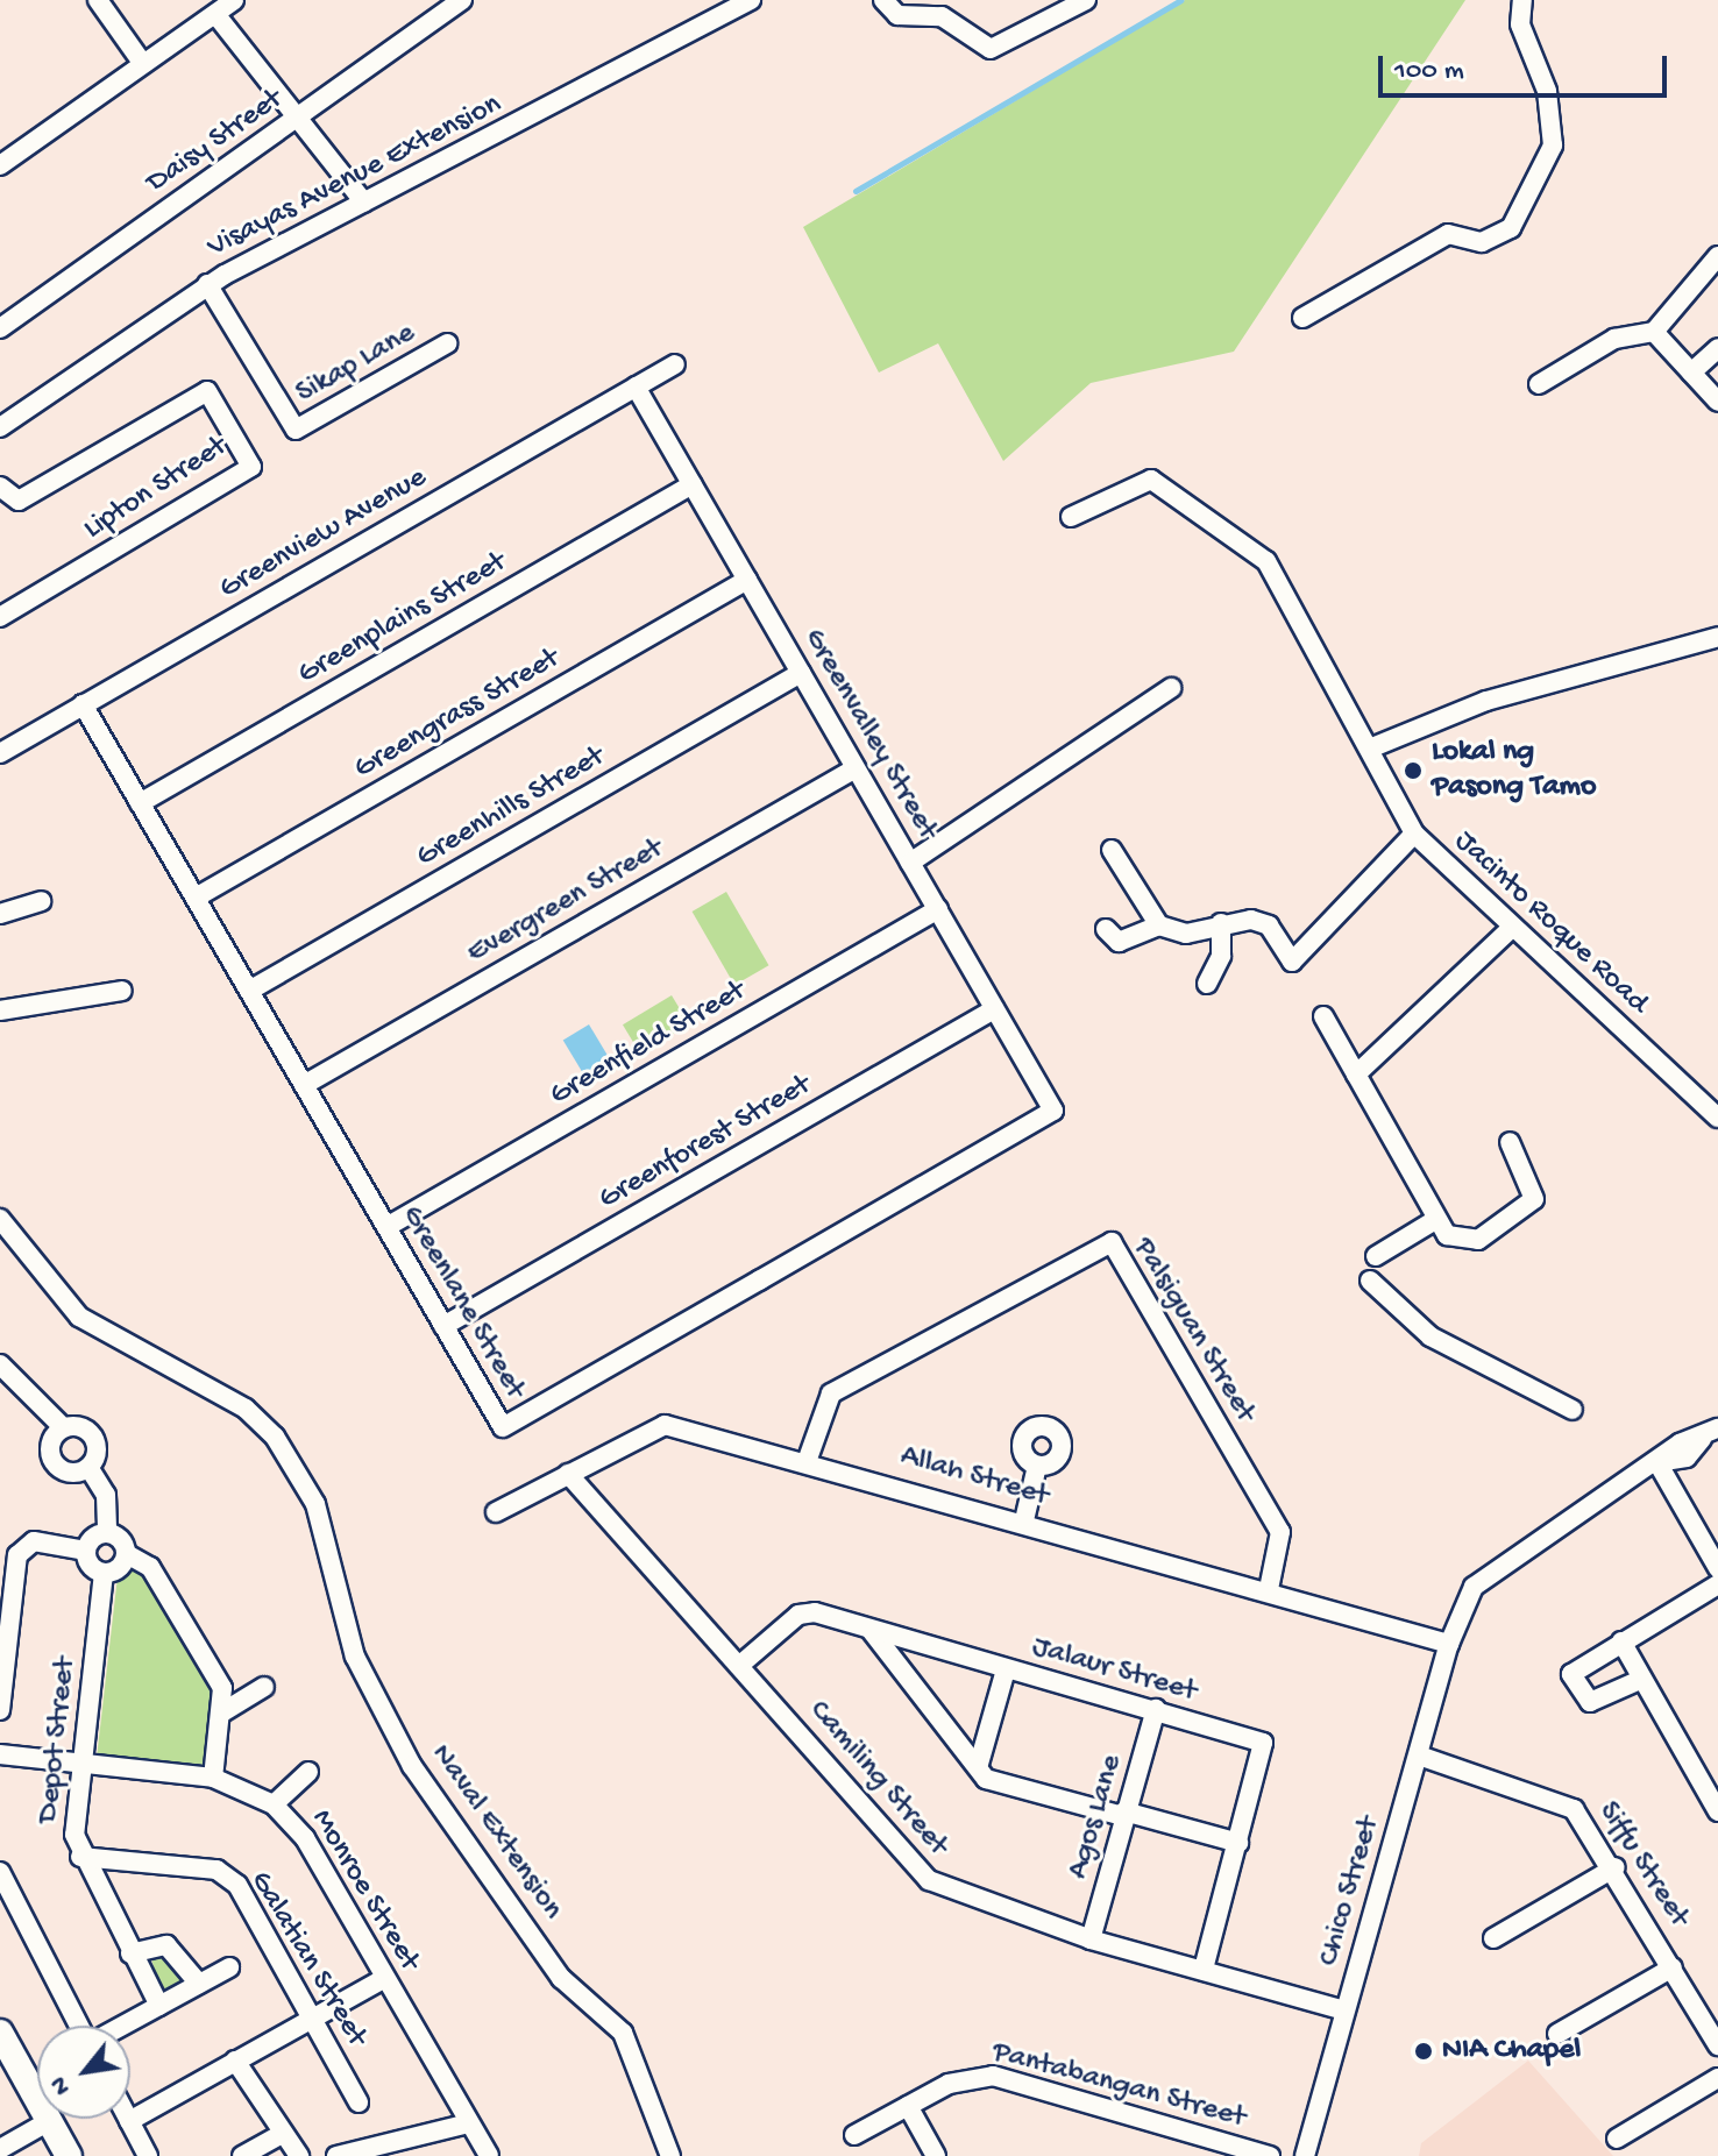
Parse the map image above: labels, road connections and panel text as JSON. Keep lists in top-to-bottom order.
{
  "streets": {
    "street": [
      "Daisy Street",
      "Visayas Avenue Extension",
      "Sikap Lane",
      "Lipton Street",
      "Greenview Avenue",
      "Greenplains Street",
      "Greengrass Street",
      "Greenvalley Street",
      "Greenhills Street",
      "Evergreen Street",
      "Jacinto Roque Road",
      "Greenfield Street",
      "Greenforest Street",
      "Greenlane Street",
      "Palsiguan Street",
      "Allah Street",
      "Jalaur Street",
      "Depot Street",
      "Camiling Street",
      "Agos Lane",
      "Naval Extension",
      "Siffu Street",
      "Monroe Street",
      "Chico Street",
      "Galatian Street",
      "Pantabangan Street"
    ]
  },
  "crossings": [
    ["Visayas Avenue Extension", "Sikap Lane"],
    ["Greenview Avenue", "Greenvalley Street"],
    ["Greenview Avenue", "Greenlane Street"],
    ["Greenplains Street", "Greenvalley Street"],
    ["Greenplains Street", "Greenlane Street"],
    ["Greengrass Street", "Greenvalley Street"],
    ["Greengrass Street", "Greenlane Street"],
    ["Greenvalley Street", "Greenhills Street"],
    ["Greenvalley Street", "Evergreen Street"],
    ["Greenvalley Street", "Greenfield Street"],
    ["Greenvalley Street", "Greenforest Street"],
    ["Greenvalley Street", "Greenlane Street"],
    ["Greenhills Street", "Greenlane Street"],
    ["Evergreen Street", "Greenlane Street"],
    ["Greenfield Street", "Greenlane Street"],
    ["Greenforest Street", "Greenlane Street"],
    ["Palsiguan Street", "Allah Street"],
    ["Allah Street", "Camiling Street"],
    ["Allah Street", "Chico Street"],
    ["Jalaur Street", "Camiling Street"],
    ["Jalaur Street", "Agos Lane"],
    ["Depot Street", "Monroe Street"],
    ["Depot Street", "Galatian Street"],
    ["Camiling Street", "Agos Lane"],
    ["Camiling Street", "Chico Street"],
    ["Siffu Street", "Chico Street"]
  ],
  "places": ["Lokal ng Pasong Tamo", "NIA Chapel"],
  "scale_bar": "100 m",
  "north": "bottom left"
}
